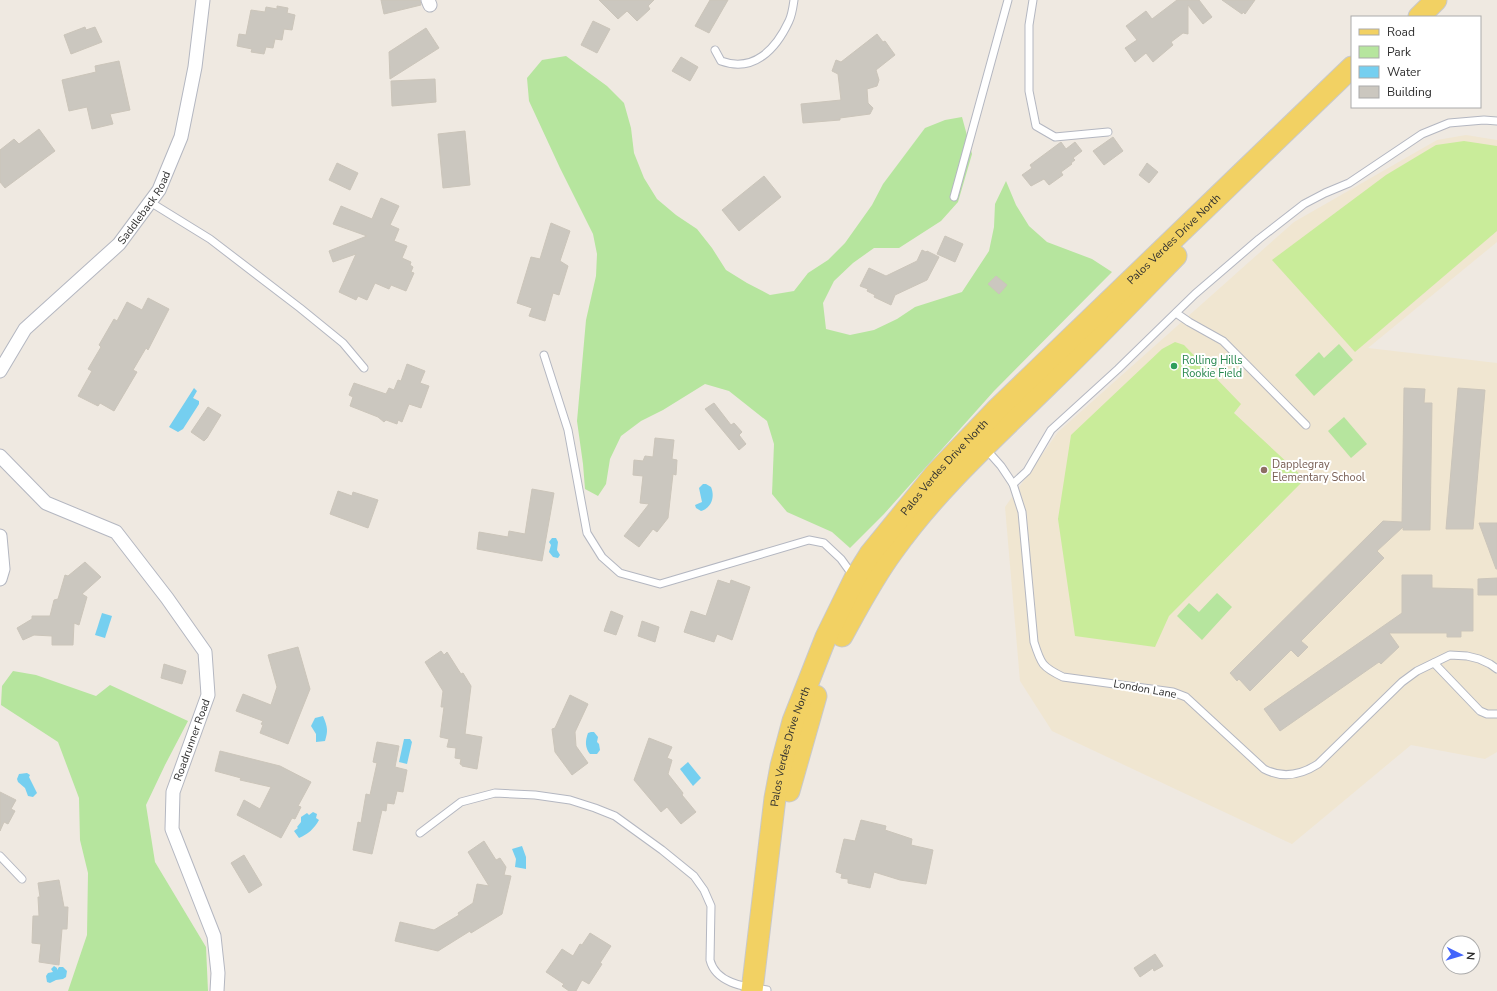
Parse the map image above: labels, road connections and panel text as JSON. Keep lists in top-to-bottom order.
{
  "streets": {
    "main road": ["Palos Verdes Drive North"],
    "street": ["Saddleback Road", "Roadrunner Road"],
    "lane": ["London Lane"]
  },
  "crossings": [
    ["Palos Verdes Drive North", "London Lane"]
  ],
  "places": ["Rolling Hills Rookie Field", "Dapplegray Elementary School"],
  "legend": [
    "Road",
    "Park",
    "Water",
    "Building"
  ],
  "north": "right"
}
